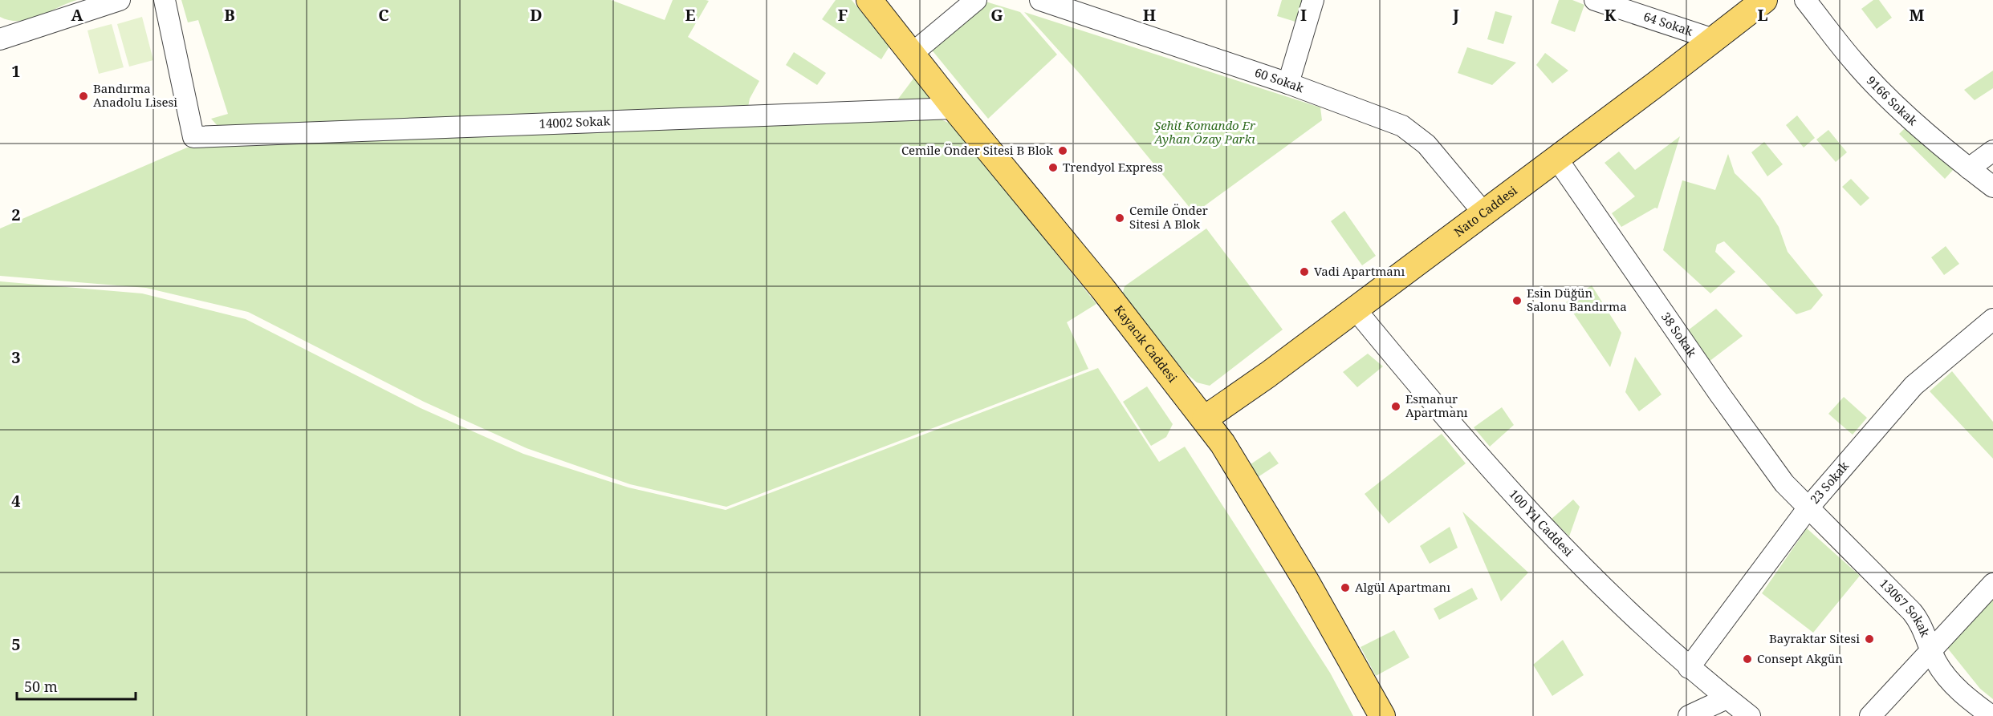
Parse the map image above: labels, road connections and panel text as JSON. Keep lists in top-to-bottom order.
{
  "streets": {
    "main road": ["Nato Caddesi", "Kayacık Caddesi"],
    "street": [
      "64 Sokak",
      "60 Sokak",
      "9166 Sokak",
      "14002 Sokak",
      "38 Sokak",
      "23 Sokak",
      "100 Yıl Caddesi",
      "13067 Sokak"
    ]
  },
  "crossings": [
    ["64 Sokak", "Nato Caddesi"],
    ["60 Sokak", "Nato Caddesi"],
    ["14002 Sokak", "Kayacık Caddesi"],
    ["Nato Caddesi", "38 Sokak"],
    ["Nato Caddesi", "Kayacık Caddesi"],
    ["Nato Caddesi", "100 Yıl Caddesi"],
    ["38 Sokak", "23 Sokak"],
    ["38 Sokak", "13067 Sokak"],
    ["23 Sokak", "100 Yıl Caddesi"],
    ["23 Sokak", "13067 Sokak"]
  ],
  "parks": ["Şehit Komando Er Ayhan Özay Parkı"],
  "places": [
    "Bandırma Anadolu Lisesi",
    "Cemile Önder Sitesi B Blok",
    "Trendyol Express",
    "Cemile Önder Sitesi A Blok",
    "Vadi Apartmanı",
    "Esin Düğün Salonu Bandırma",
    "Esmanur Apartmanı",
    "Algül Apartmanı",
    "Bayraktar Sitesi",
    "Consept Akgün"
  ],
  "scale_bar": "50 m",
  "grid": {
    "columns": [
      "A",
      "B",
      "C",
      "D",
      "E",
      "F",
      "G",
      "H",
      "I",
      "J",
      "K",
      "L",
      "M"
    ],
    "rows": [
      "1",
      "2",
      "3",
      "4",
      "5"
    ]
  }
}
